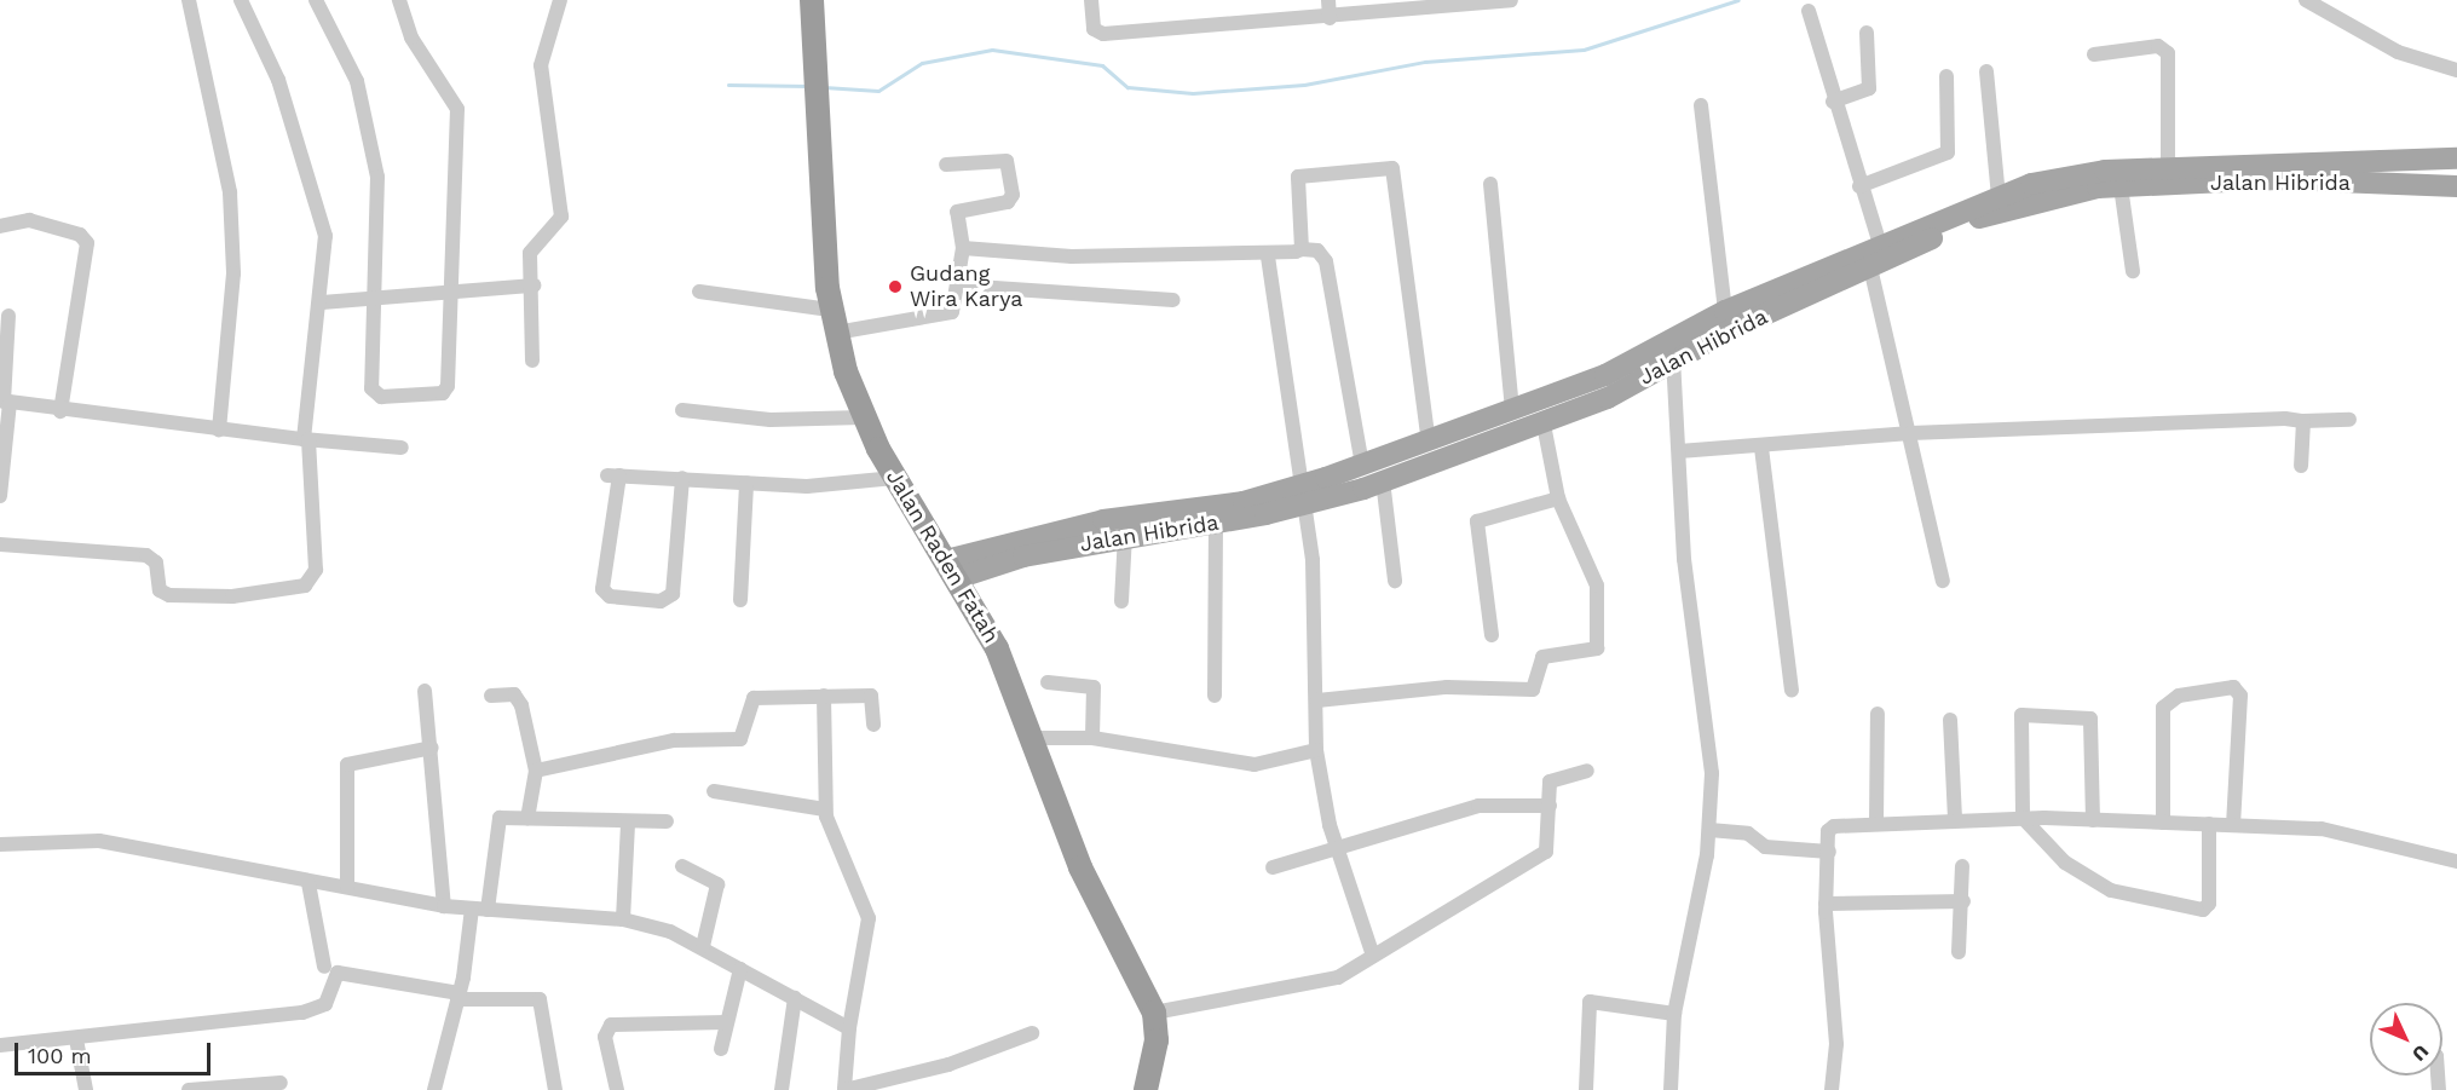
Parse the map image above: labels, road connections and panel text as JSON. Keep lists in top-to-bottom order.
{
  "streets": {
    "highway": ["Jalan Raden Fatah"],
    "main road": ["Jalan Hibrida"]
  },
  "crossings": [
    ["Jalan Hibrida", "Jalan Raden Fatah"]
  ],
  "places": ["Gudang Wira Karya"],
  "scale_bar": "100 m",
  "north": "bottom right"
}
